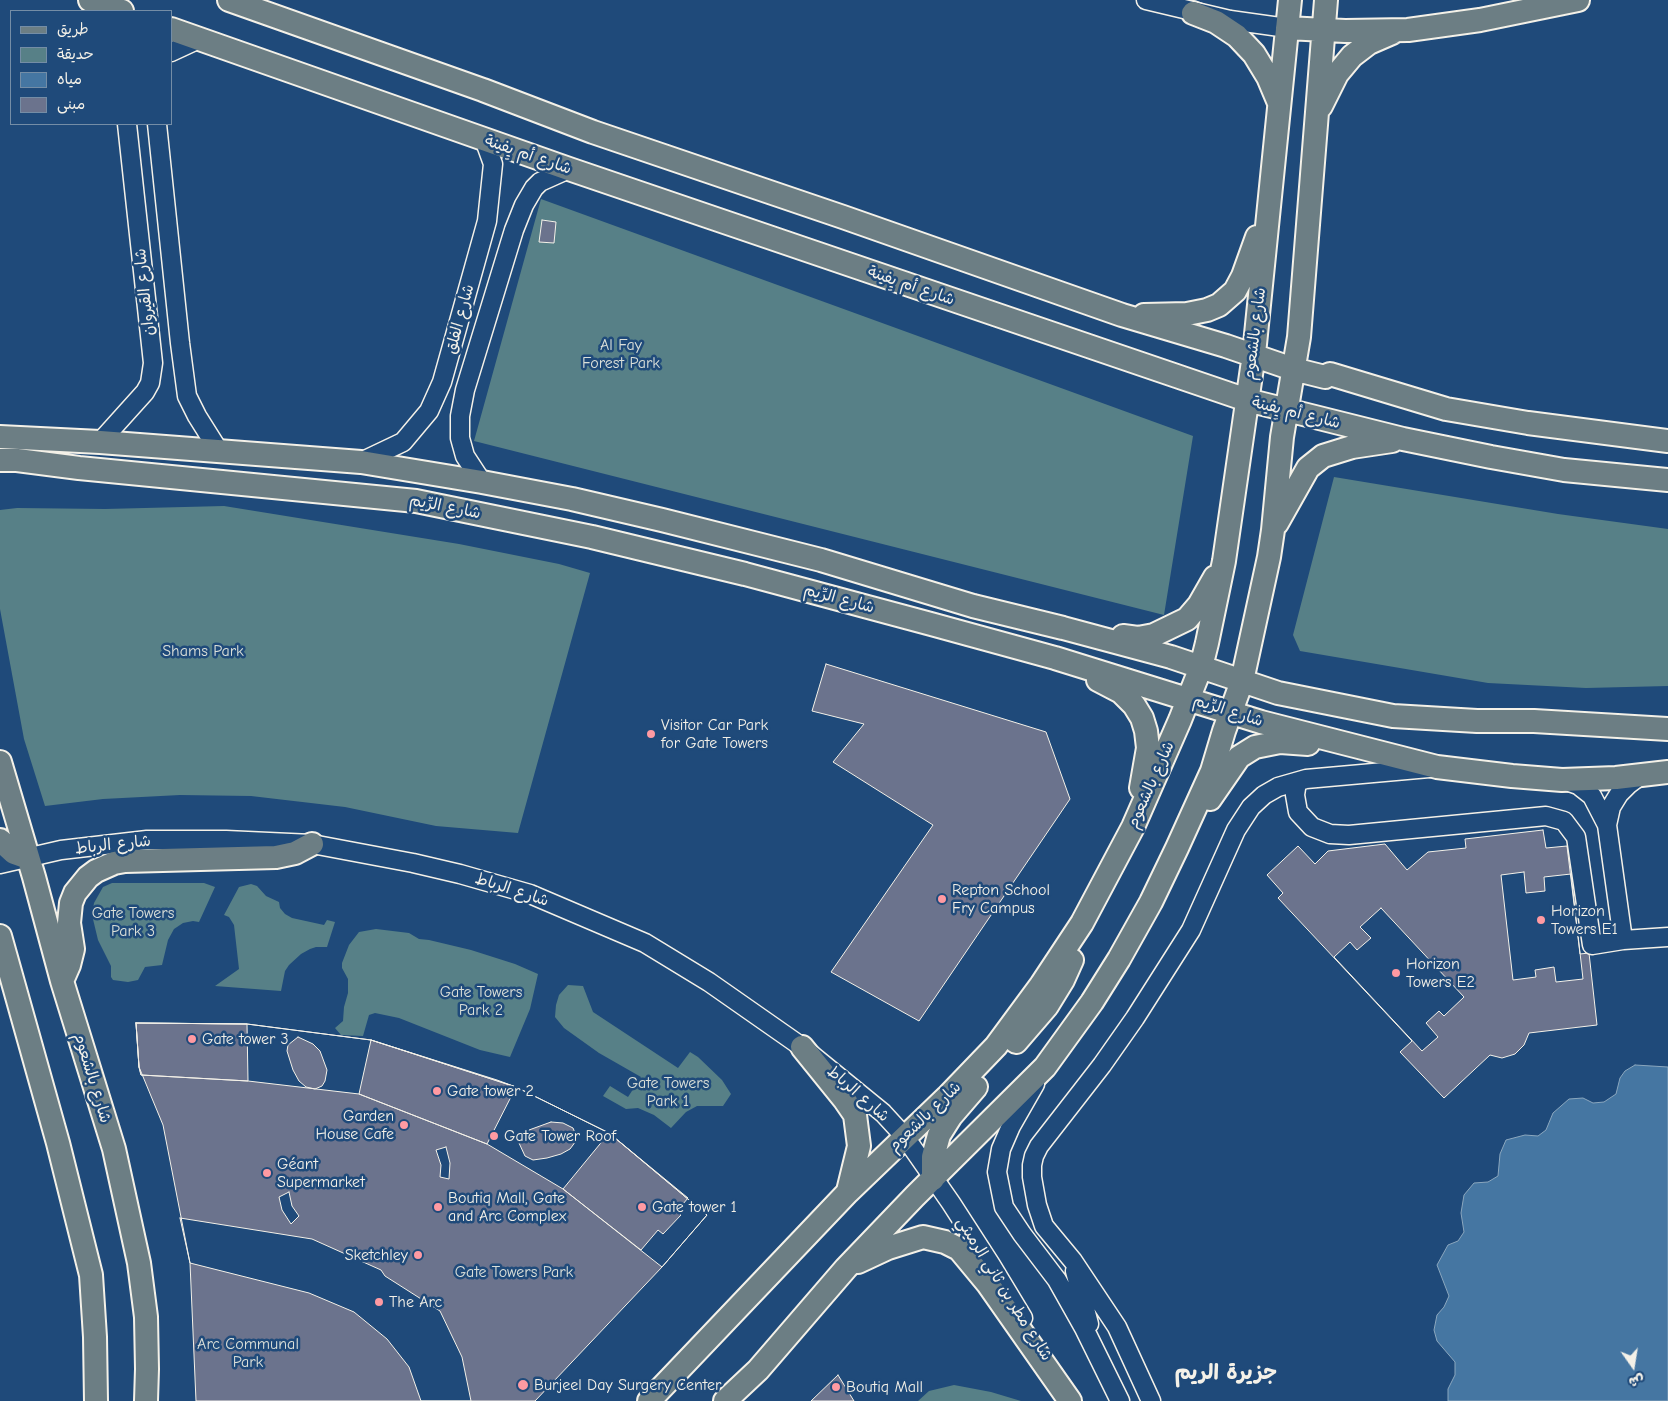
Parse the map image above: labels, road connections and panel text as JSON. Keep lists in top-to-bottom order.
{
  "streets": {
    "main road": ["شارع أم يِفينة", "شارع بالشعوم", "شارع الرِّيم"],
    "street": [
      "شارع القيروان",
      "شارع الفلق",
      "شارع الرباط",
      "شارع مطر بن ثاني الرميثي"
    ]
  },
  "crossings": [
    ["شارع أم يِفينة", "شارع الفلق"],
    ["شارع أم يِفينة", "شارع بالشعوم"],
    ["شارع القيروان", "شارع الرِّيم"],
    ["شارع الفلق", "شارع الرِّيم"],
    ["شارع بالشعوم", "شارع الرِّيم"],
    ["شارع بالشعوم", "شارع الرباط"],
    ["شارع الرباط", "شارع مطر بن ثاني الرميثي"]
  ],
  "districts": ["جزيرة الريم"],
  "parks": [
    "Al Fay Forest Park",
    "Shams Park",
    "Gate Towers Park 3",
    "Gate Towers Park 2",
    "Gate Towers Park 1",
    "Gate Towers Park",
    "Arc Communal Park"
  ],
  "places": [
    "Visitor Car Park for Gate Towers",
    "Repton School Fry Campus",
    "Horizon Towers E1",
    "Horizon Towers E2",
    "Gate tower 3",
    "Gate tower 2",
    "Garden House Cafe",
    "Gate Tower Roof",
    "Géant Supermarket",
    "Boutiq Mall, Gate and Arc Complex",
    "Gate tower 1",
    "Sketchley",
    "The Arc",
    "Burjeel Day Surgery Center",
    "Boutiq Mall"
  ],
  "legend": [
    "طريق",
    "حديقة",
    "مياه",
    "مبنى"
  ],
  "north": "bottom"
}
